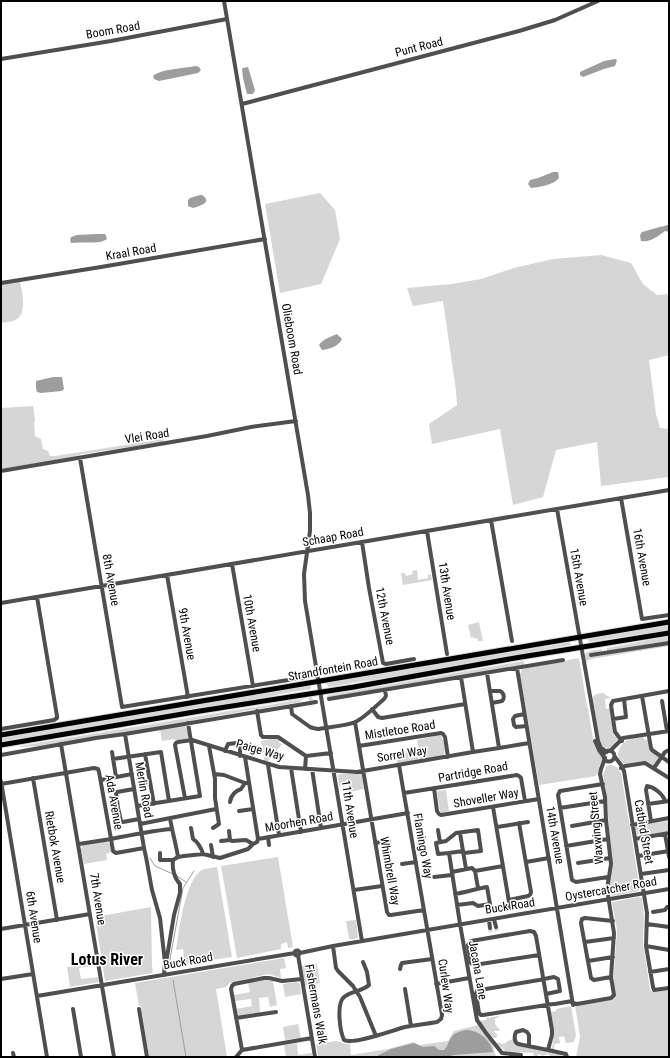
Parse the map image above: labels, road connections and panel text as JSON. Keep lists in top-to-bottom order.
{
  "streets": {
    "main road": ["Strandfontein Road"],
    "street": [
      "Boom Road",
      "Punt Road",
      "Kraal Road",
      "Olieboom Road",
      "Vlei Road",
      "Schaap Road",
      "16th Avenue",
      "15th Avenue",
      "8th Avenue",
      "13th Avenue",
      "12th Avenue",
      "10th Avenue",
      "9th Avenue",
      "Mistletoe Road",
      "Paige Way",
      "Sorrel Way",
      "Partridge Road",
      "Merlin Road",
      "Shoveller Way",
      "Ada Avenue",
      "11th Avenue",
      "Moorhen Road",
      "Waxwing Street",
      "Catbird Street",
      "14th Avenue",
      "Flamingo Way",
      "Rietbok Avenue",
      "Whimbrell Way",
      "Oystercatcher Road",
      "7th Avenue",
      "Buck Road",
      "6th Avenue",
      "Jacana Lane",
      "Curlew Way",
      "Fishermans Walk"
    ]
  },
  "crossings": [
    ["Boom Road", "Olieboom Road"],
    ["Punt Road", "Olieboom Road"],
    ["Kraal Road", "Olieboom Road"],
    ["Olieboom Road", "Vlei Road"],
    ["Olieboom Road", "Schaap Road"],
    ["Olieboom Road", "Strandfontein Road"],
    ["Olieboom Road", "11th Avenue"],
    ["Vlei Road", "8th Avenue"],
    ["Schaap Road", "16th Avenue"],
    ["Schaap Road", "15th Avenue"],
    ["Schaap Road", "8th Avenue"],
    ["Schaap Road", "13th Avenue"],
    ["Schaap Road", "12th Avenue"],
    ["Schaap Road", "10th Avenue"],
    ["Schaap Road", "9th Avenue"],
    ["15th Avenue", "Strandfontein Road"],
    ["8th Avenue", "9th Avenue"],
    ["Strandfontein Road", "11th Avenue"],
    ["Mistletoe Road", "Sorrel Way"],
    ["Mistletoe Road", "Whimbrell Way"],
    ["Paige Way", "Sorrel Way"],
    ["Paige Way", "11th Avenue"],
    ["Sorrel Way", "11th Avenue"],
    ["Sorrel Way", "14th Avenue"],
    ["Sorrel Way", "Flamingo Way"],
    ["Sorrel Way", "Whimbrell Way"],
    ["Partridge Road", "Shoveller Way"],
    ["Partridge Road", "Flamingo Way"],
    ["Shoveller Way", "14th Avenue"],
    ["Ada Avenue", "7th Avenue"],
    ["11th Avenue", "Moorhen Road"],
    ["11th Avenue", "Buck Road"],
    ["Moorhen Road", "Flamingo Way"],
    ["Moorhen Road", "Whimbrell Way"],
    ["Waxwing Street", "Catbird Street"],
    ["Waxwing Street", "14th Avenue"],
    ["Waxwing Street", "Oystercatcher Road"],
    ["Catbird Street", "Oystercatcher Road"],
    ["14th Avenue", "Oystercatcher Road"],
    ["14th Avenue", "Buck Road"],
    ["Flamingo Way", "Whimbrell Way"],
    ["Flamingo Way", "Buck Road"],
    ["Flamingo Way", "Curlew Way"],
    ["Oystercatcher Road", "Buck Road"],
    ["7th Avenue", "Buck Road"],
    ["Buck Road", "6th Avenue"],
    ["Buck Road", "Jacana Lane"],
    ["Buck Road", "Curlew Way"],
    ["Buck Road", "Fishermans Walk"]
  ],
  "districts": ["Lotus River"]
}
